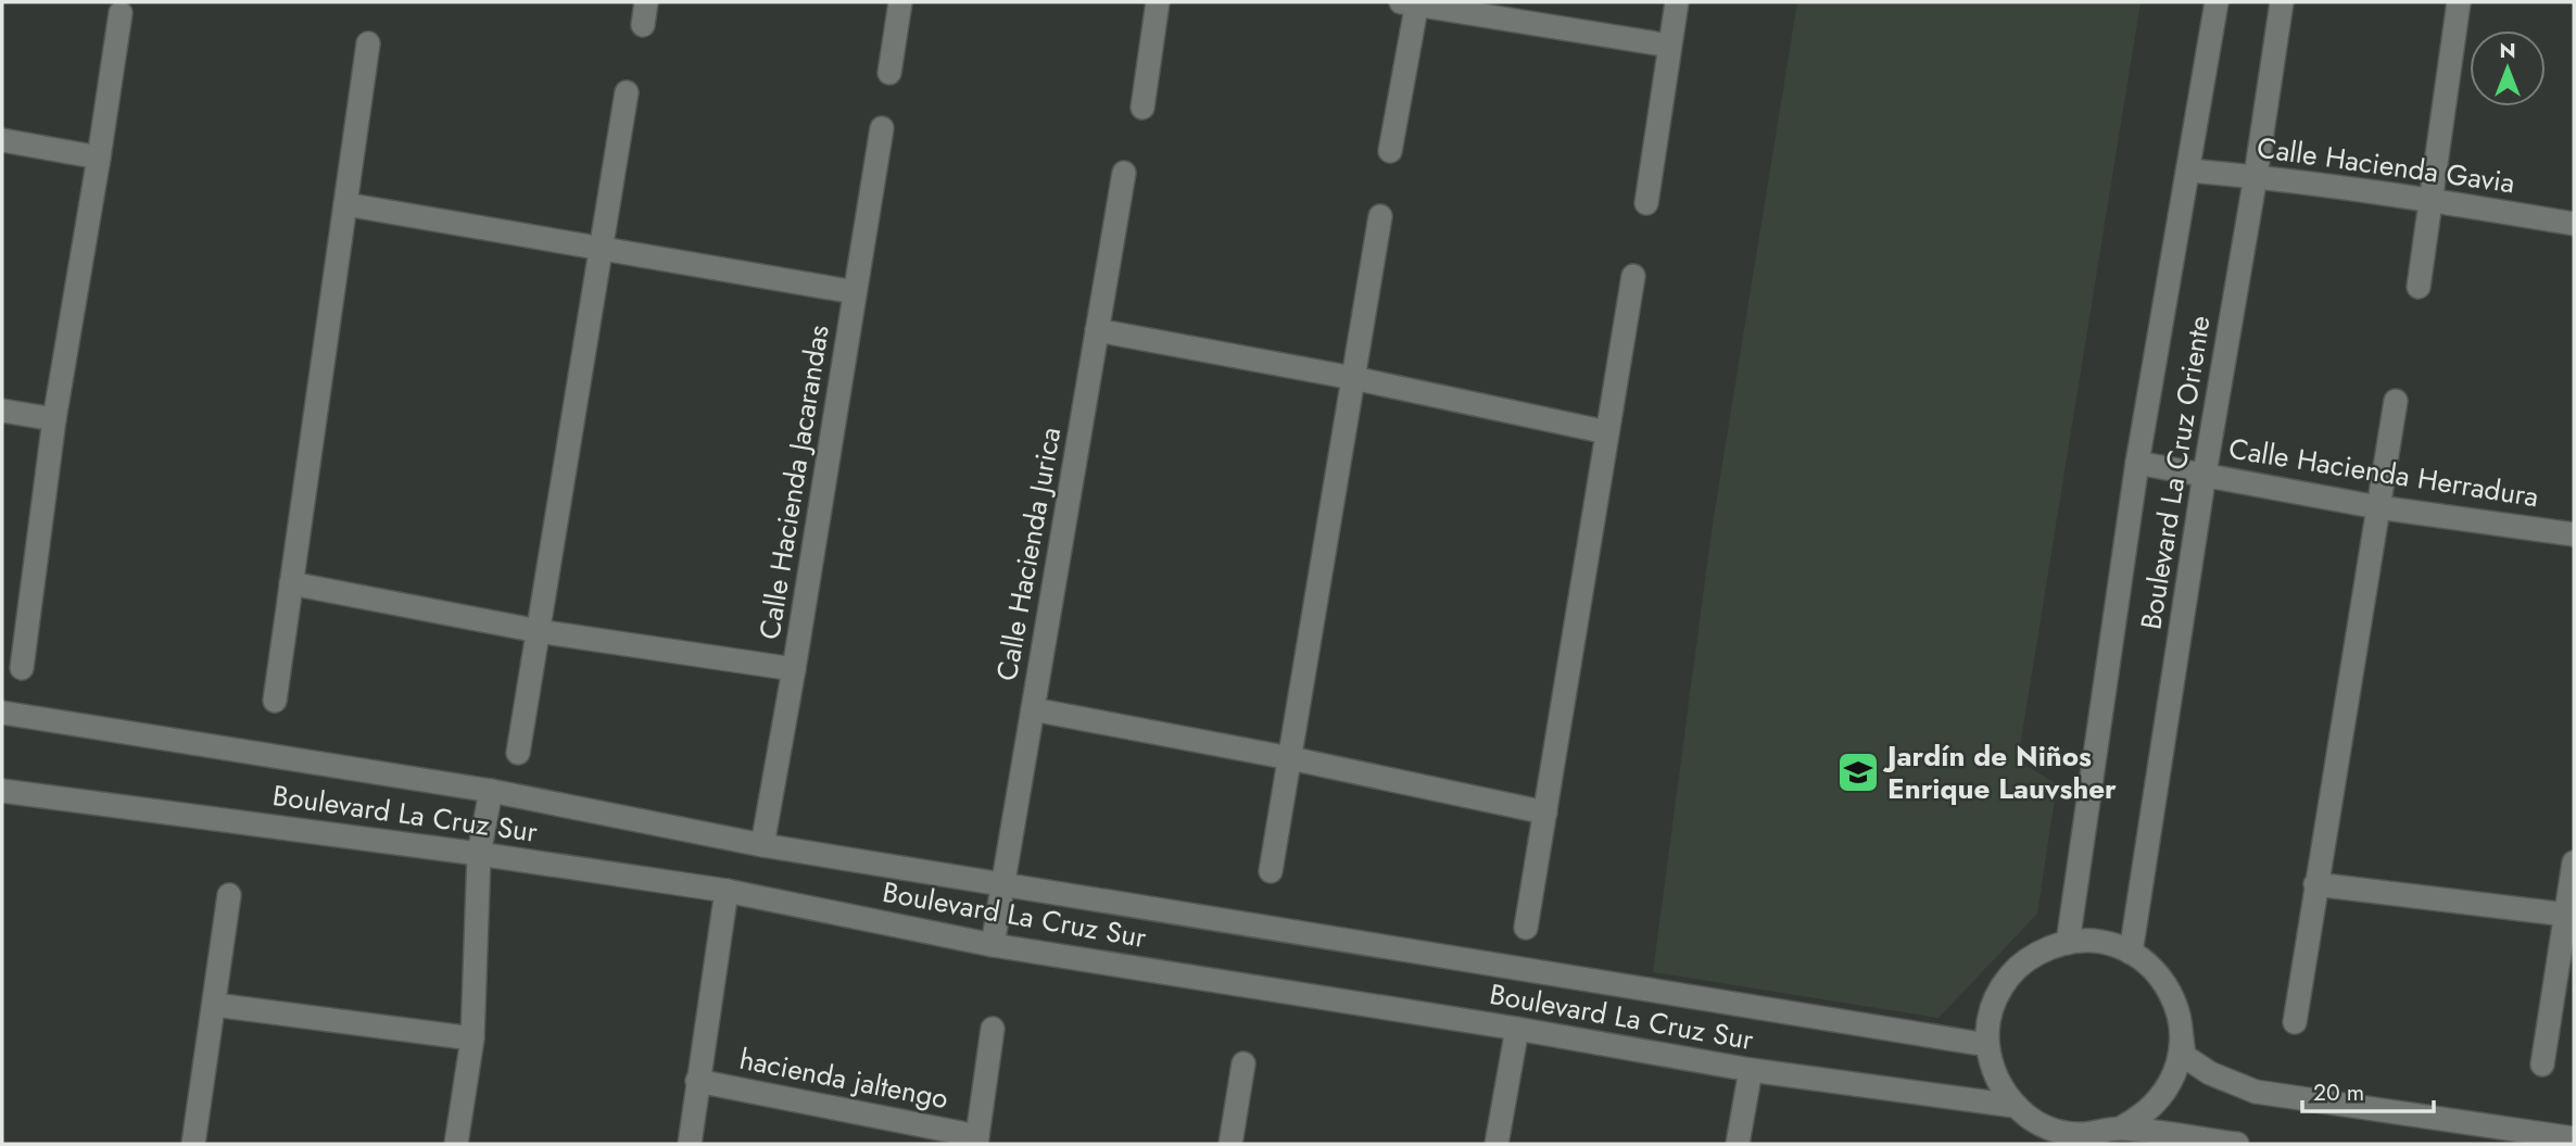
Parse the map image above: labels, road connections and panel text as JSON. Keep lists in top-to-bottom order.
{
  "streets": {
    "street": [
      "Calle Hacienda Gavia",
      "Boulevard La Cruz Oriente",
      "Calle Hacienda Herradura",
      "Calle Hacienda Jacarandas",
      "Calle Hacienda Jurica",
      "Boulevard La Cruz Sur",
      "hacienda jaltengo"
    ]
  },
  "crossings": [
    ["Calle Hacienda Gavia", "Boulevard La Cruz Oriente"],
    ["Boulevard La Cruz Oriente", "Calle Hacienda Herradura"],
    ["Boulevard La Cruz Oriente", "Boulevard La Cruz Sur"],
    ["Calle Hacienda Jacarandas", "Boulevard La Cruz Sur"],
    ["Calle Hacienda Jurica", "Boulevard La Cruz Sur"],
    ["Boulevard La Cruz Sur", "hacienda jaltengo"]
  ],
  "places": {
    "school or university": ["Jardín de Niños Enrique Lauvsher"]
  },
  "scale_bar": "20 m",
  "north": "top"
}
